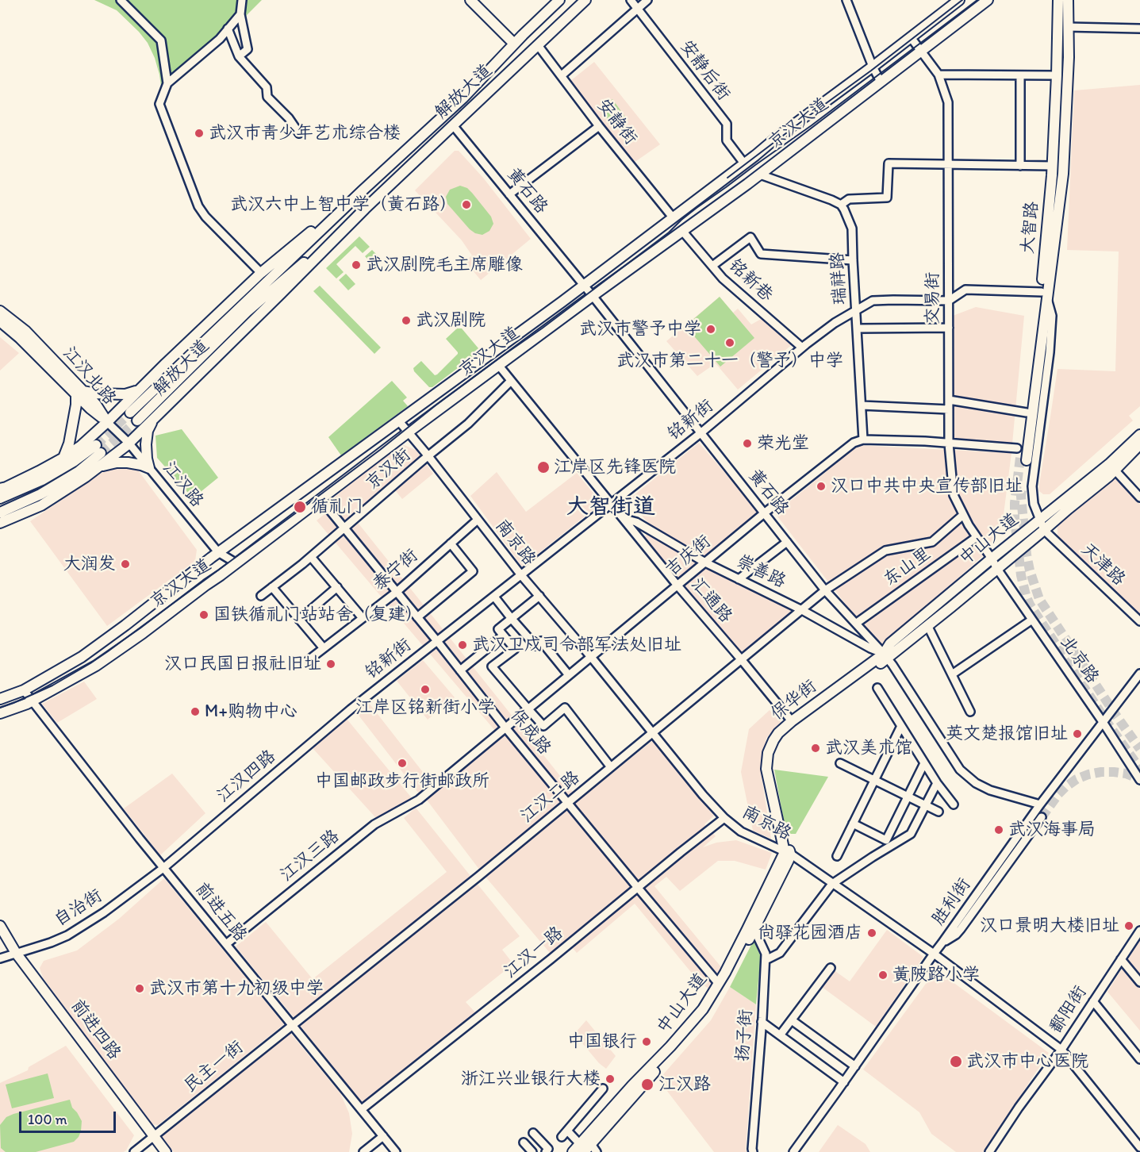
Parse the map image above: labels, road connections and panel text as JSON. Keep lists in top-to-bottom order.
{
  "streets": {
    "main road": [
      "解放大道",
      "京汉大道",
      "大智路",
      "江汉北路",
      "中山大道",
      "保华街",
      "前进四路"
    ],
    "street": [
      "安静后街",
      "安静街",
      "黄石路",
      "瑞祥路",
      "铭新巷",
      "交易街",
      "铭新街",
      "京汉街",
      "江汉路",
      "南京路",
      "吉庆街",
      "天津路",
      "东山里",
      "泰宁街",
      "崇善路",
      "汇通路",
      "北京路",
      "保成路",
      "江汉四路",
      "江汉二路",
      "江汉三路",
      "胜利街",
      "自治街",
      "前进五路",
      "江汉一路",
      "鄱阳街",
      "扬子街",
      "民主一街"
    ]
  },
  "crossings": [
    ["安静后街", "京汉大道"],
    ["解放大道", "安静街"],
    ["解放大道", "黄石路"],
    ["解放大道", "江汉北路"],
    ["解放大道", "江汉路"],
    ["安静街", "京汉大道"],
    ["京汉大道", "黄石路"],
    ["京汉大道", "铭新巷"],
    ["京汉大道", "交易街"],
    ["京汉大道", "江汉路"],
    ["京汉大道", "南京路"],
    ["京汉大道", "汇通路"],
    ["京汉大道", "保成路"],
    ["京汉大道", "前进五路"],
    ["黄石路", "铭新街"],
    ["黄石路", "中山大道"],
    ["黄石路", "吉庆街"],
    ["黄石路", "东山里"],
    ["黄石路", "崇善路"],
    ["黄石路", "保华街"],
    ["黄石路", "江汉二路"],
    ["黄石路", "胜利街"],
    ["大智路", "铭新街"],
    ["大智路", "中山大道"],
    ["大智路", "天津路"],
    ["瑞祥路", "铭新街"],
    ["瑞祥路", "吉庆街"],
    ["铭新巷", "铭新街"],
    ["交易街", "铭新街"],
    ["交易街", "中山大道"],
    ["交易街", "东山里"],
    ["交易街", "北京路"],
    ["交易街", "江汉二路"],
    ["江汉北路", "江汉路"],
    ["铭新街", "南京路"],
    ["铭新街", "汇通路"],
    ["铭新街", "保成路"],
    ["铭新街", "江汉四路"],
    ["京汉街", "南京路"],
    ["京汉街", "汇通路"],
    ["京汉街", "保成路"],
    ["中山大道", "南京路"],
    ["中山大道", "天津路"],
    ["中山大道", "崇善路"],
    ["中山大道", "北京路"],
    ["中山大道", "保华街"],
    ["中山大道", "保成路"],
    ["中山大道", "扬子街"],
    ["南京路", "吉庆街"],
    ["南京路", "泰宁街"],
    ["南京路", "保华街"],
    ["南京路", "江汉二路"],
    ["南京路", "胜利街"],
    ["南京路", "江汉一路"],
    ["南京路", "鄱阳街"],
    ["吉庆街", "崇善路"],
    ["吉庆街", "汇通路"],
    ["吉庆街", "保成路"],
    ["吉庆街", "江汉三路"],
    ["泰宁街", "保成路"],
    ["崇善路", "汇通路"],
    ["崇善路", "保华街"],
    ["崇善路", "江汉二路"],
    ["汇通路", "保华街"],
    ["汇通路", "江汉二路"],
    ["北京路", "胜利街"],
    ["保成路", "江汉二路"],
    ["保成路", "江汉一路"],
    ["江汉四路", "自治街"],
    ["江汉四路", "前进五路"],
    ["江汉二路", "前进五路"],
    ["江汉二路", "民主一街"],
    ["江汉三路", "前进五路"],
    ["自治街", "前进五路"],
    ["自治街", "前进四路"],
    ["前进五路", "江汉一路"],
    ["前进五路", "民主一街"],
    ["前进四路", "民主一街"]
  ],
  "districts": ["大智街道"],
  "places": [
    "武汉市青少年艺术综合楼",
    "武汉六中上智中学（黄石路）",
    "武汉剧院毛主席雕像",
    "武汉剧院",
    "武汉市警予中学",
    "武汉市第二十一（警予）中学",
    "荣光堂",
    "江岸区先锋医院",
    "汉口中共中央宣传部旧址",
    "循礼门",
    "大润发",
    "国铁循礼门站站舍（复建）",
    "武汉卫戍司令部军法处旧址",
    "汉口民国日报社旧址",
    "江岸区铭新街小学",
    "M+购物中心",
    "英文楚报馆旧址",
    "武汉美术馆",
    "中国邮政步行街邮政所",
    "武汉海事局",
    "汉口景明大楼旧址",
    "尚驿花园酒店",
    "黄陂路小学",
    "武汉市第十九初级中学",
    "中国银行",
    "武汉市中心医院",
    "浙江兴业银行大楼",
    "江汉路"
  ],
  "scale_bar": "100 m"
}
